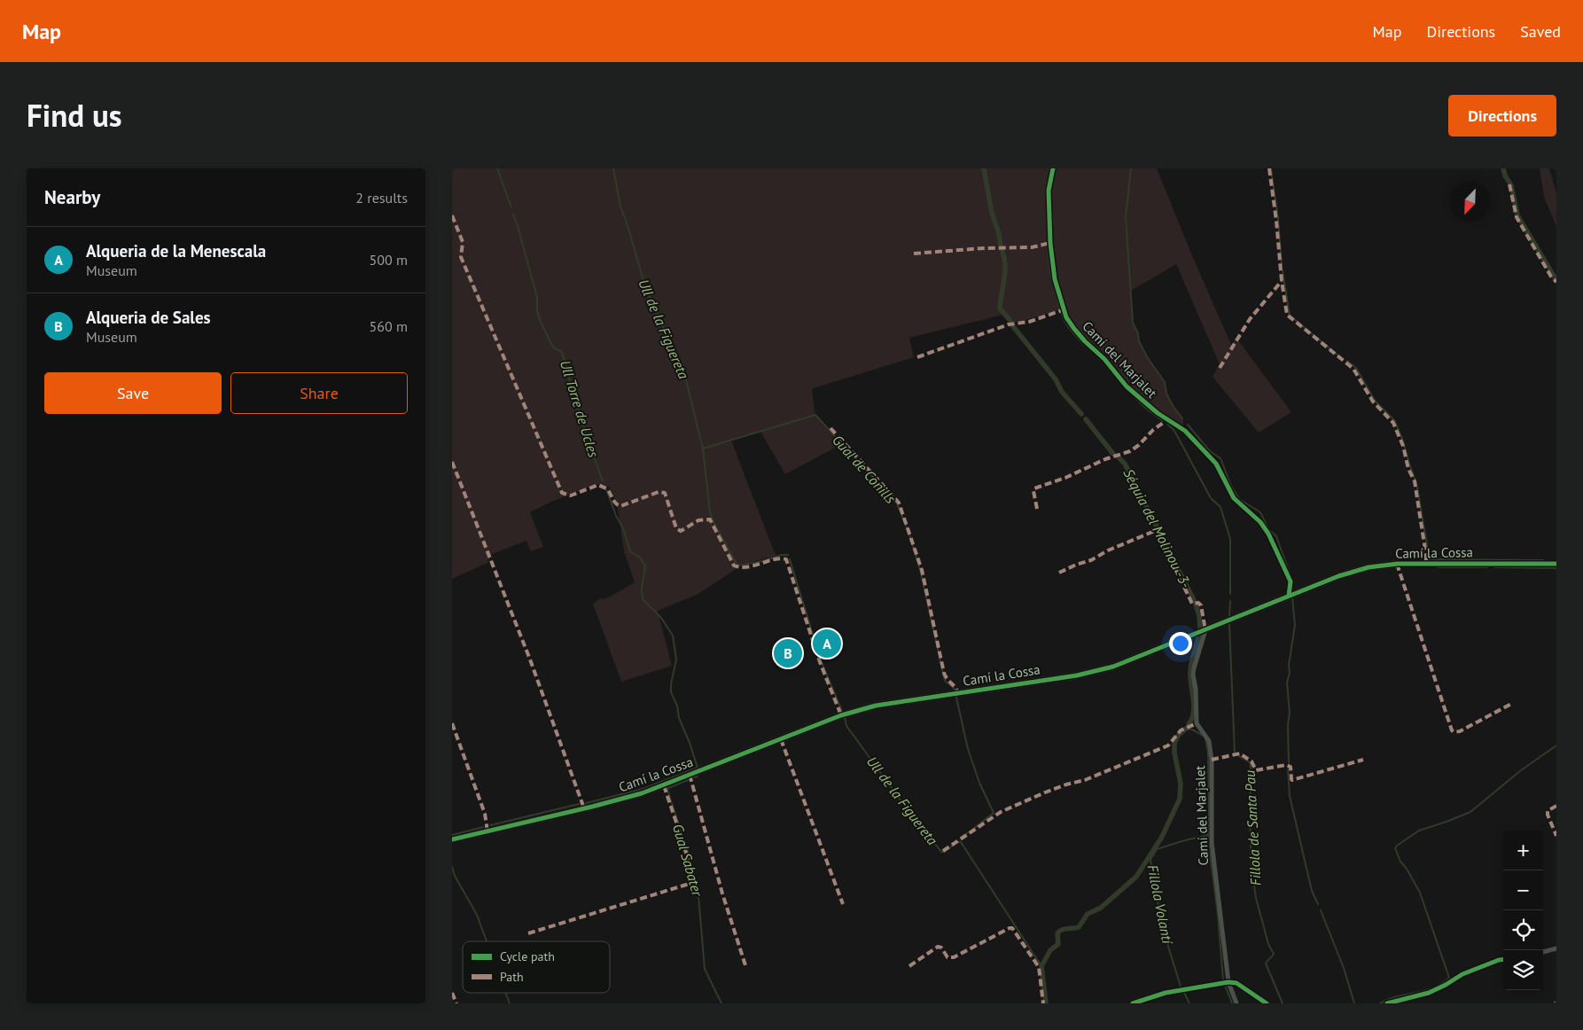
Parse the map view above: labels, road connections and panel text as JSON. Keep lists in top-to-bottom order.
{
  "streets": {
    "street": ["Camí del Marjalet", "Camí la Cossa"]
  },
  "crossings": [
    ["Camí del Marjalet", "Camí la Cossa"]
  ],
  "water": [
    "Ull de la Figuereta",
    "Ull Torre de Ucles",
    "Gual de Conills",
    "Séquia del Molinou -3-",
    "Fillola de Santa Pau",
    "Gual Sabater",
    "Fillola Volantí"
  ],
  "legend": ["Cycle path", "Path"],
  "north": "bottom left",
  "page": {
    "header": "Map",
    "nav": ["Map", "Directions", "Saved"],
    "title": "Find us",
    "buttons": [
      "Directions",
      ["Save", "Share"]
    ],
    "heading": ["Nearby", "2 results"],
    "list": [
      {
        "mark": "A",
        "name": "Alqueria de la Menescala",
        "note": "Museum",
        "value": "500 m"
      },
      {
        "mark": "B",
        "name": "Alqueria de Sales",
        "note": "Museum",
        "value": "560 m"
      }
    ],
    "pins": ["A", "B"],
    "map_buttons": ["+", "−"]
  }
}
